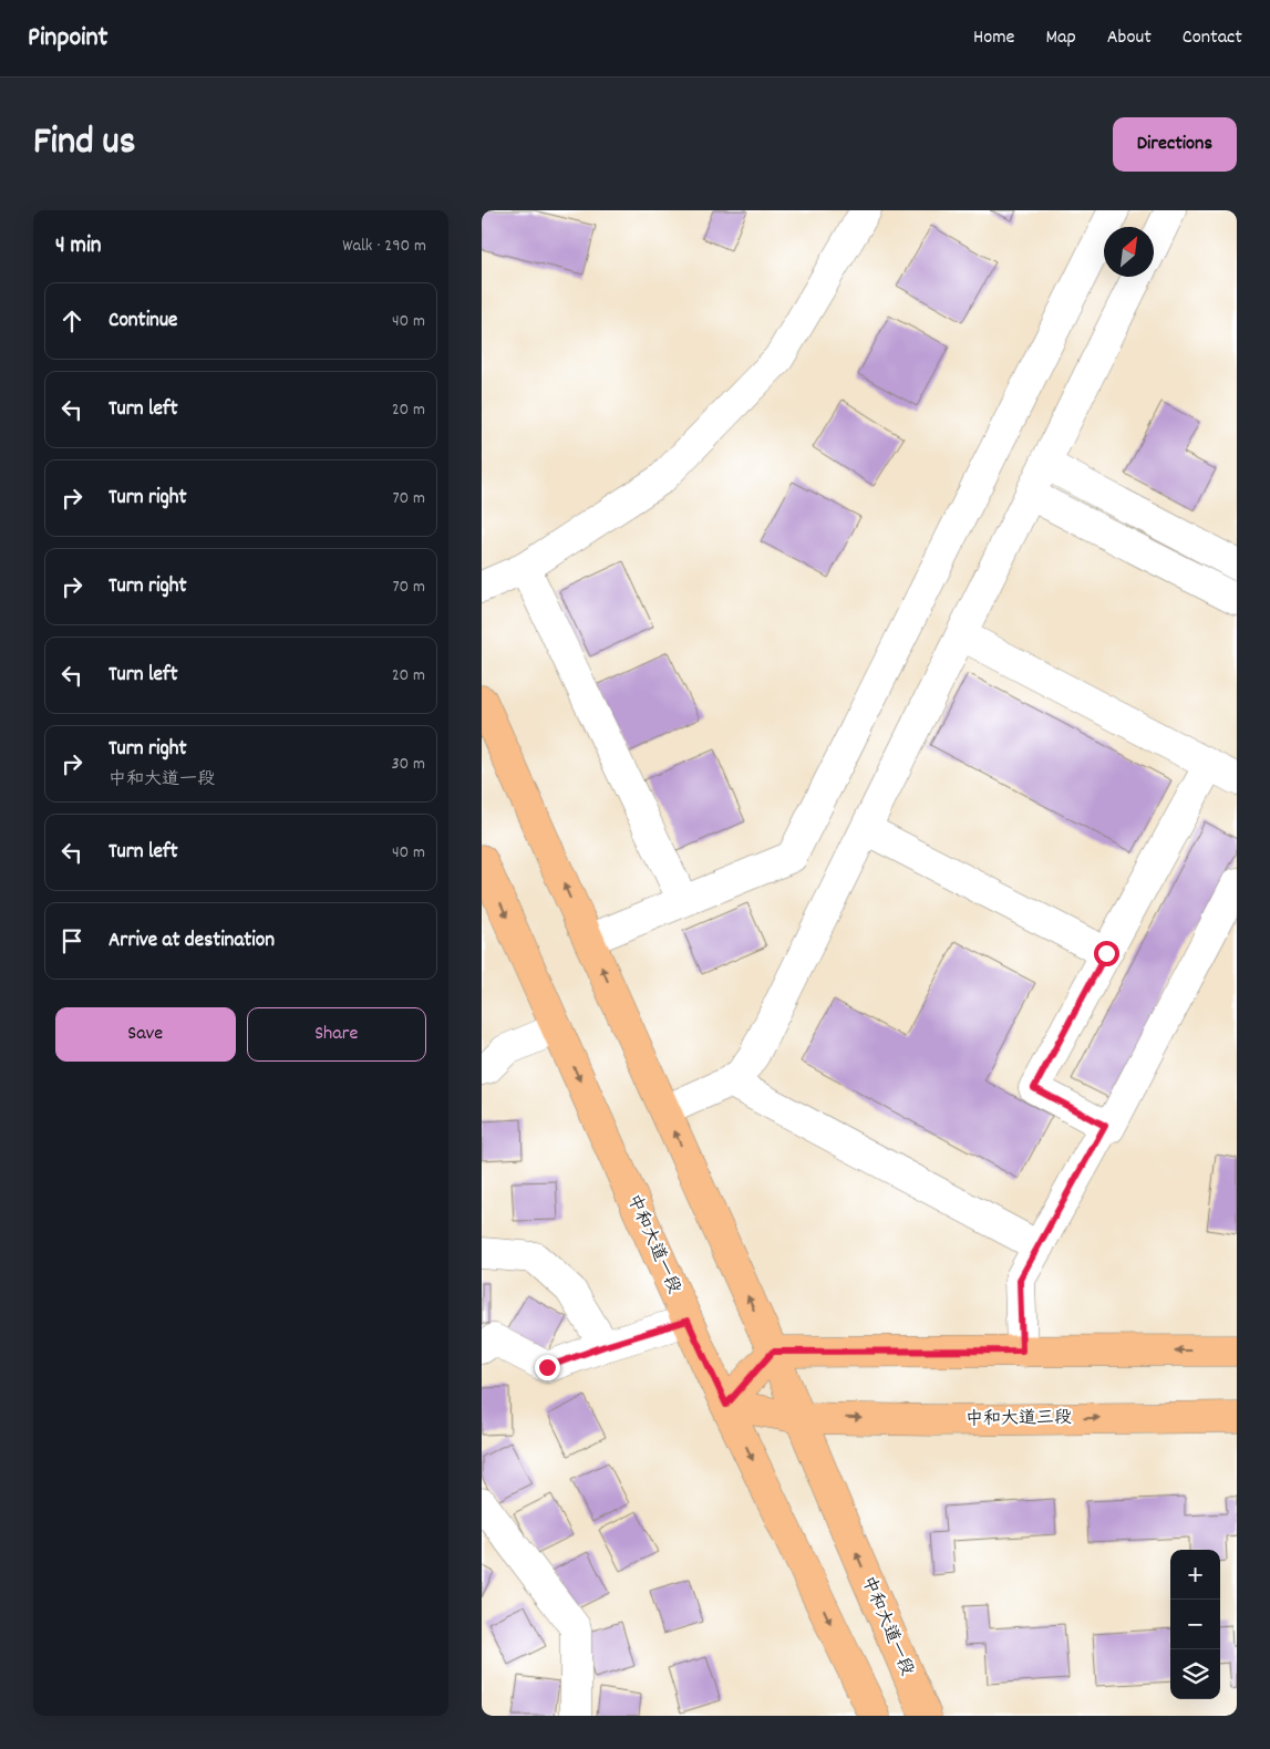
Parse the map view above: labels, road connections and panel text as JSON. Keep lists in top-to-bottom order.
{
  "streets": {
    "main road": ["中和大道一段", "中和大道三段"]
  },
  "crossings": [
    ["中和大道一段", "中和大道三段"]
  ],
  "north": "top right",
  "page": {
    "header": "Pinpoint",
    "nav": [
      "Home",
      "Map",
      "About",
      "Contact"
    ],
    "title": "Find us",
    "buttons": [
      "Directions",
      ["Save", "Share"]
    ],
    "heading": ["4 min", "Walk · 290 m"],
    "list": [
      ["Continue", "40 m"],
      ["Turn left", "20 m"],
      ["Turn right", "70 m"],
      ["Turn right", "70 m"],
      ["Turn left", "20 m"],
      ["Turn right", "中和大道一段", "30 m"],
      ["Turn left", "40 m"],
      "Arrive at destination"
    ],
    "map_buttons": ["+", "−"]
  }
}
